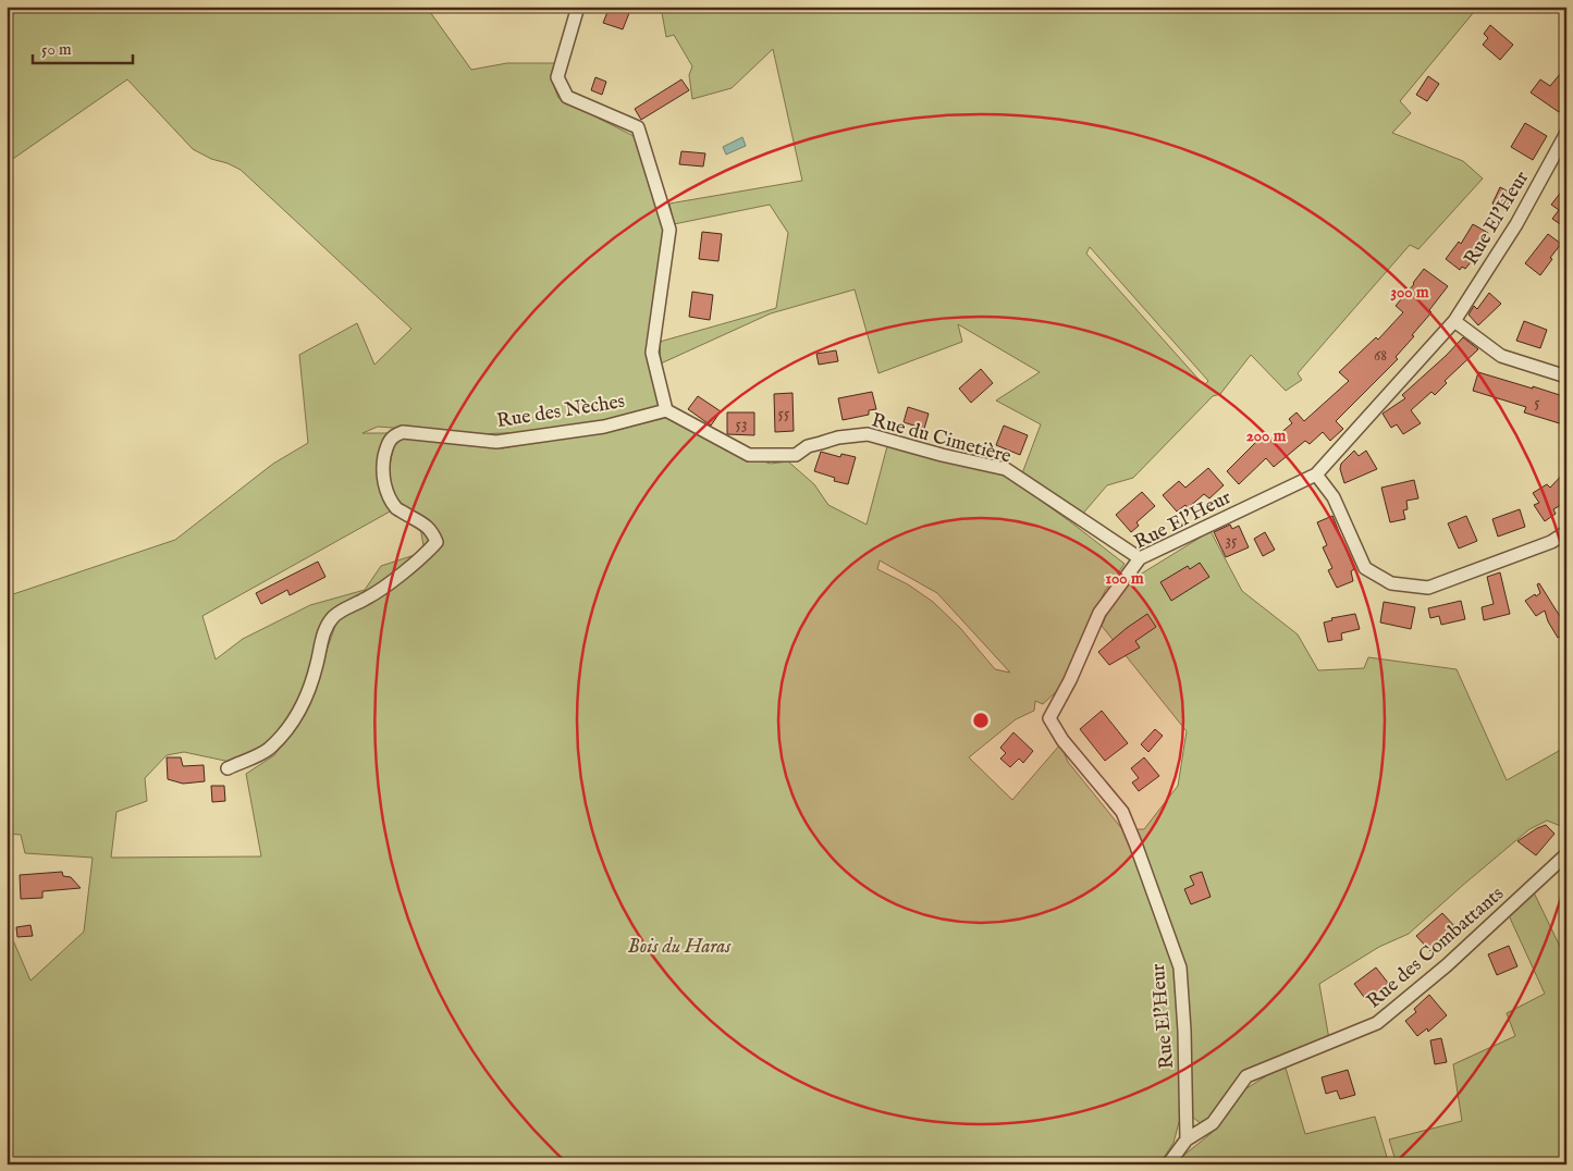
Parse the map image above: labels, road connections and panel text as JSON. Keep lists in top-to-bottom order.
{
  "streets": {
    "street": [
      "Rue El'Heur",
      "Rue des Nèches",
      "Rue du Cimetière",
      "Rue des Combattants"
    ]
  },
  "crossings": [
    ["Rue El'Heur", "Rue du Cimetière"],
    ["Rue El'Heur", "Rue des Combattants"],
    ["Rue des Nèches", "Rue du Cimetière"]
  ],
  "parks": ["Bois du Haras"],
  "house_numbers": [
    "68",
    "5",
    "55",
    "53",
    "35"
  ],
  "scale_bar": "50 m",
  "rings": ["300 m", "200 m", "100 m"]
}
